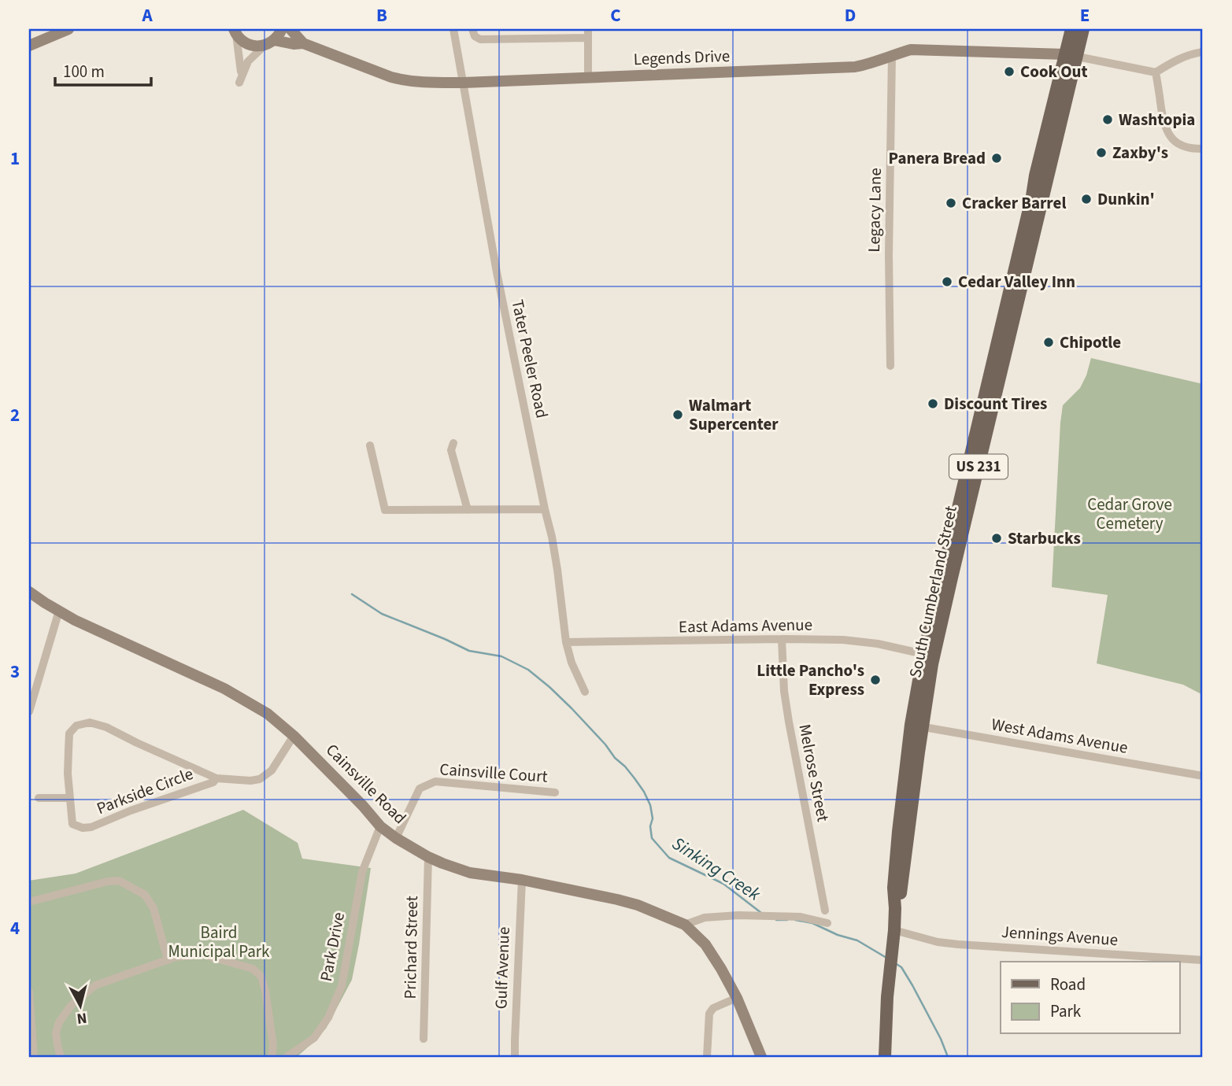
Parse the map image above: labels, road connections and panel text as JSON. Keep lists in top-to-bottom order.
{
  "streets": {
    "main road": ["US 231", "South Cumberland Street"],
    "street": [
      "Legends Drive",
      "Legacy Lane",
      "Tater Peeler Road",
      "East Adams Avenue",
      "West Adams Avenue",
      "Cainsville Court",
      "Melrose Street",
      "Cainsville Road",
      "Parkside Circle",
      "Jennings Avenue",
      "Park Drive",
      "Prichard Street",
      "Gulf Avenue"
    ]
  },
  "crossings": [
    ["Legends Drive", "Legacy Lane"],
    ["Legends Drive", "Tater Peeler Road"],
    ["Legends Drive", "South Cumberland Street"],
    ["Tater Peeler Road", "East Adams Avenue"],
    ["South Cumberland Street", "East Adams Avenue"],
    ["South Cumberland Street", "West Adams Avenue"],
    ["South Cumberland Street", "Jennings Avenue"],
    ["East Adams Avenue", "Melrose Street"],
    ["Cainsville Court", "Cainsville Road"],
    ["Cainsville Road", "Parkside Circle"],
    ["Cainsville Road", "Park Drive"],
    ["Cainsville Road", "Prichard Street"],
    ["Cainsville Road", "Gulf Avenue"]
  ],
  "water": ["Sinking Creek"],
  "parks": ["Cedar Grove Cemetery", "Baird Municipal Park"],
  "places": [
    "Cook Out",
    "Washtopia",
    "Zaxby's",
    "Panera Bread",
    "Dunkin'",
    "Cracker Barrel",
    "Cedar Valley Inn",
    "Chipotle",
    "Discount Tires",
    "Walmart Supercenter",
    "Starbucks",
    "Little Pancho's Express"
  ],
  "legend": ["Road", "Park"],
  "scale_bar": "100 m",
  "north": "bottom",
  "grid": {
    "columns": [
      "A",
      "B",
      "C",
      "D",
      "E"
    ],
    "rows": [
      "1",
      "2",
      "3",
      "4"
    ]
  }
}
